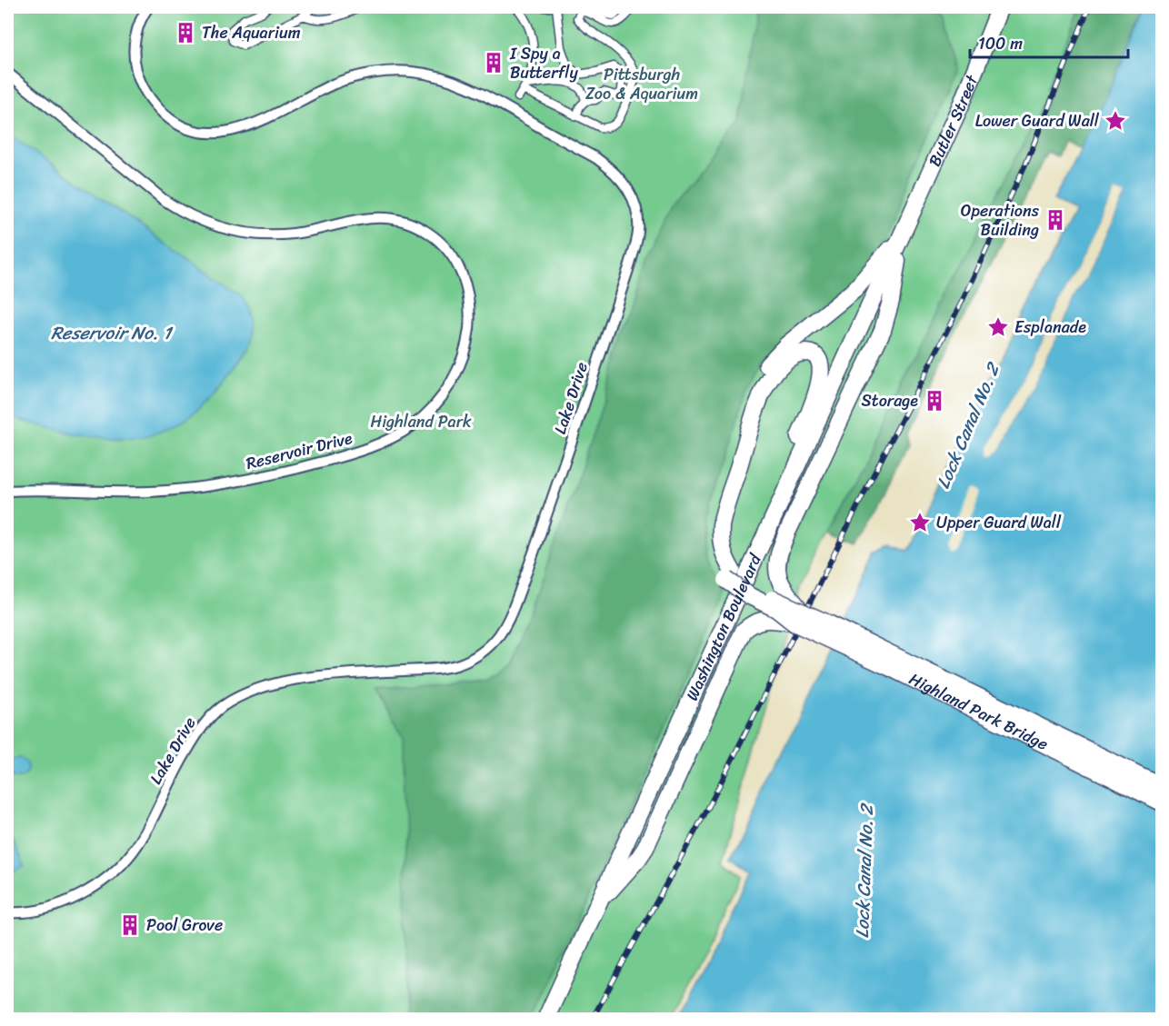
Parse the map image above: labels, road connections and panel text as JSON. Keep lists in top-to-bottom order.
{
  "streets": {
    "highway": ["Butler Street", "Washington Boulevard", "Highland Park Bridge"],
    "street": ["Lake Drive", "Reservoir Drive"]
  },
  "crossings": [
    ["Butler Street", "Washington Boulevard"]
  ],
  "water": ["Reservoir No. 1", "Lock Canal No. 2"],
  "parks": ["Pittsburgh Zoo & Aquarium", "Highland Park"],
  "places": {
    "building": [
      "The Aquarium",
      "I Spy a Butterfly",
      "Operations Building",
      "Storage",
      "Pool Grove"
    ],
    "place": ["Lower Guard Wall", "Esplanade", "Upper Guard Wall"]
  },
  "scale_bar": "100 m"
}
